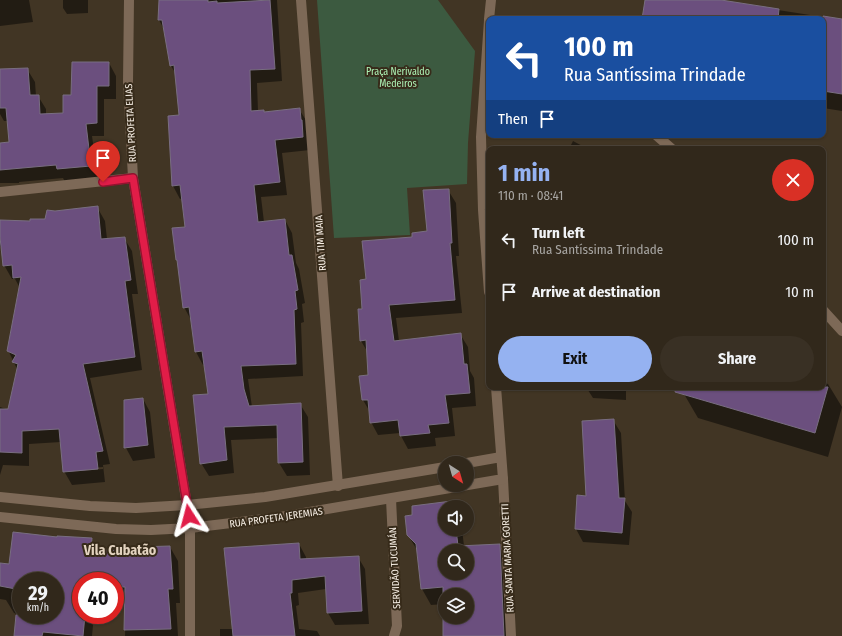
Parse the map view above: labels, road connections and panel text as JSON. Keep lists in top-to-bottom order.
{
  "streets": {
    "street": [
      "RUA PROFETA ELIAS",
      "RUA TIM MAIA",
      "RUA PROFETA JEREMIAS",
      "RUA SANTA MARIA GORETTI",
      "SERVIDÃO TUCUMÁN"
    ]
  },
  "crossings": [
    ["RUA PROFETA ELIAS", "RUA PROFETA JEREMIAS"],
    ["RUA PROFETA JEREMIAS", "RUA SANTA MARIA GORETTI"],
    ["RUA PROFETA JEREMIAS", "SERVIDÃO TUCUMÁN"]
  ],
  "districts": ["Vila Cubatão"],
  "parks": ["Praça Nerivaldo Medeiros"],
  "north": "bottom right",
  "page": {
    "turn": ["100 m", "Rua Santíssima Trindade"],
    "then": "Then",
    "heading": ["1 min", "110 m · 08:41"],
    "list": [
      {
        "name": "Turn left",
        "note": "Rua Santíssima Trindade",
        "value": "100 m"
      },
      {
        "name": "Arrive at destination",
        "value": "10 m"
      }
    ],
    "buttons": ["Exit", "Share"],
    "speed": "29 km/h",
    "limit": "40"
  }
}
